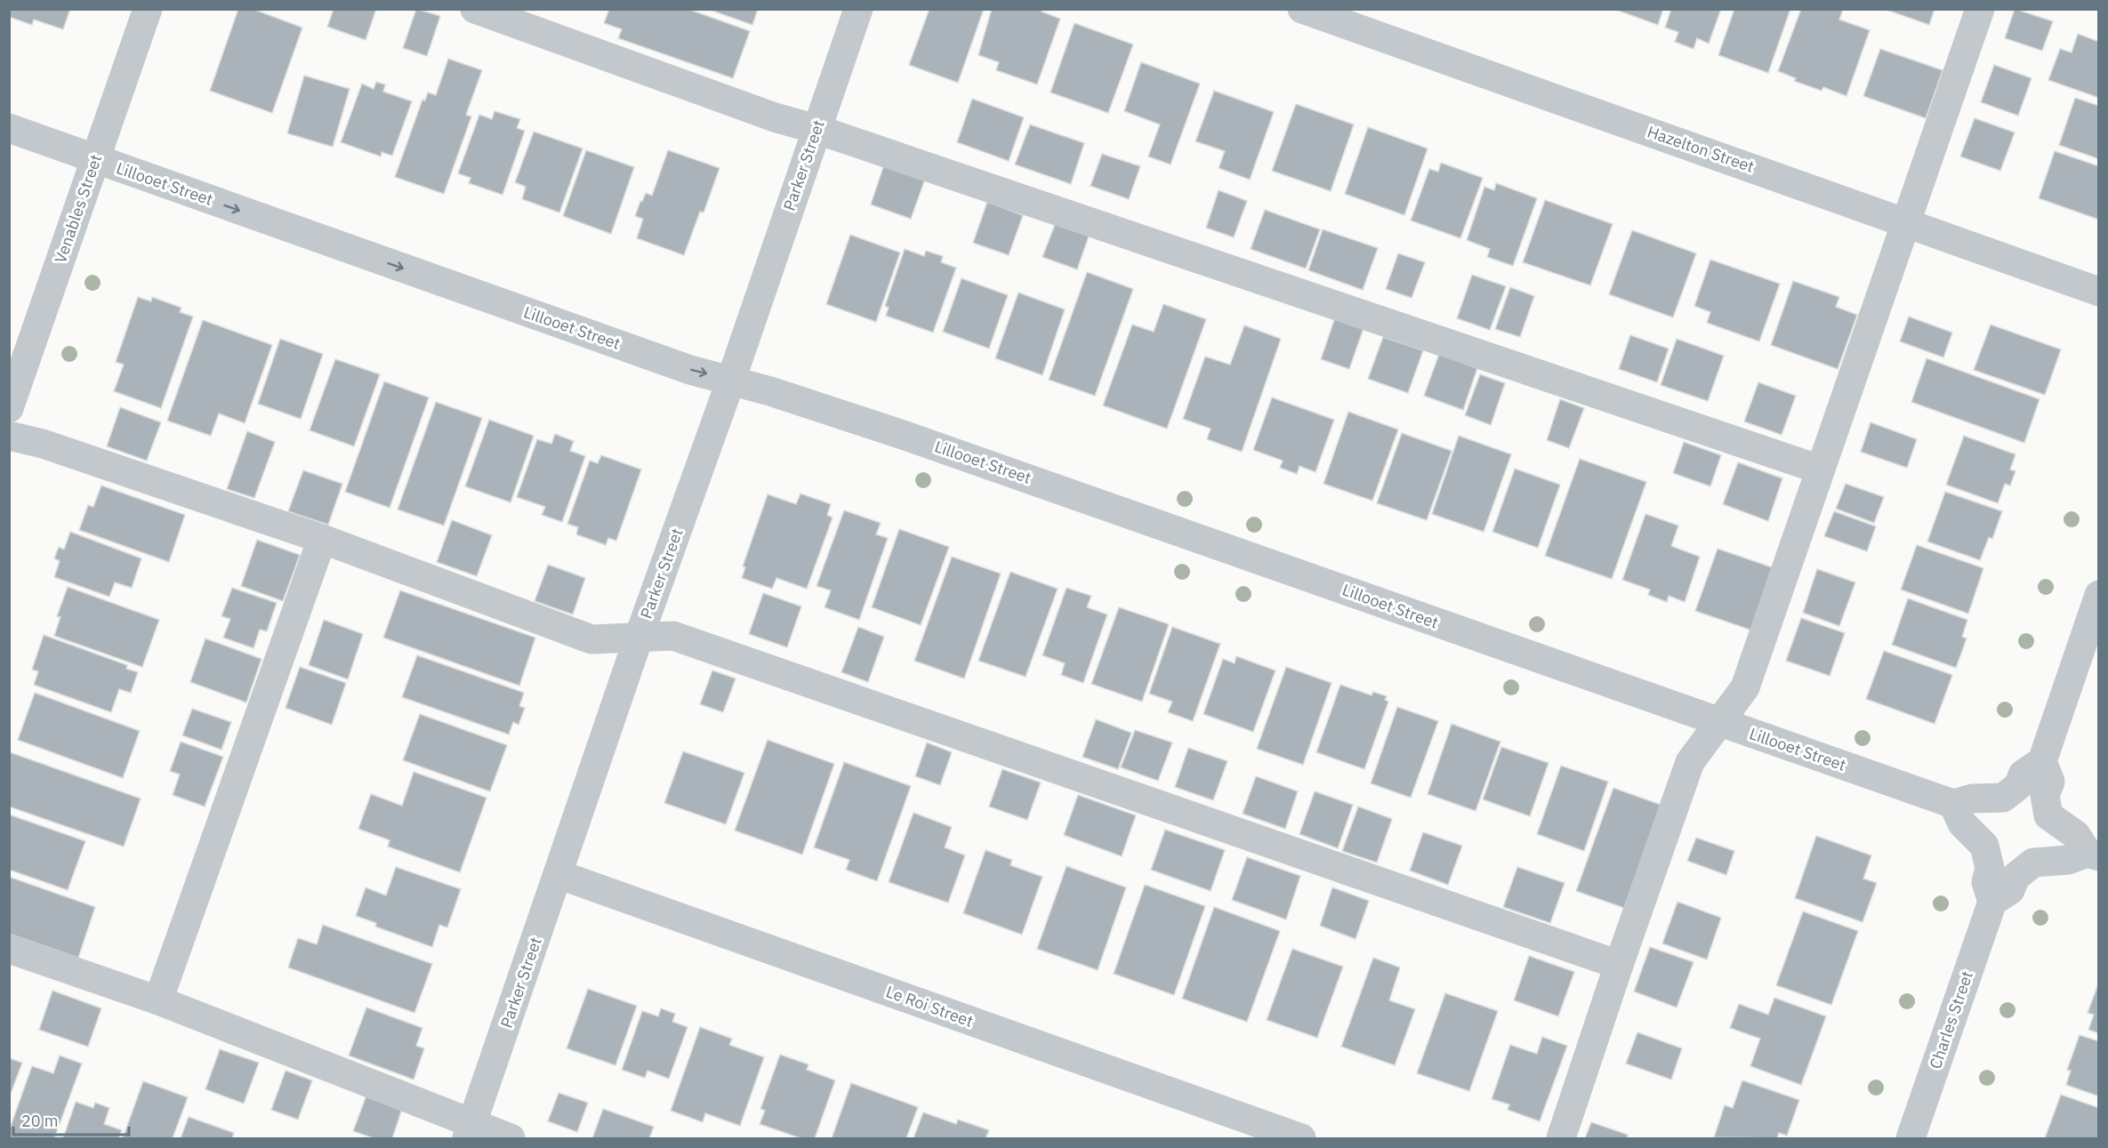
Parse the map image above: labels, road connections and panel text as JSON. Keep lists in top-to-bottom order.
{
  "streets": {
    "street": [
      "Hazelton Street",
      "Parker Street",
      "Lillooet Street",
      "Venables Street",
      "Le Roi Street",
      "Charles Street"
    ]
  },
  "crossings": [
    ["Parker Street", "Lillooet Street"],
    ["Parker Street", "Le Roi Street"],
    ["Lillooet Street", "Venables Street"],
    ["Lillooet Street", "Charles Street"]
  ],
  "scale_bar": "20 m"
}
